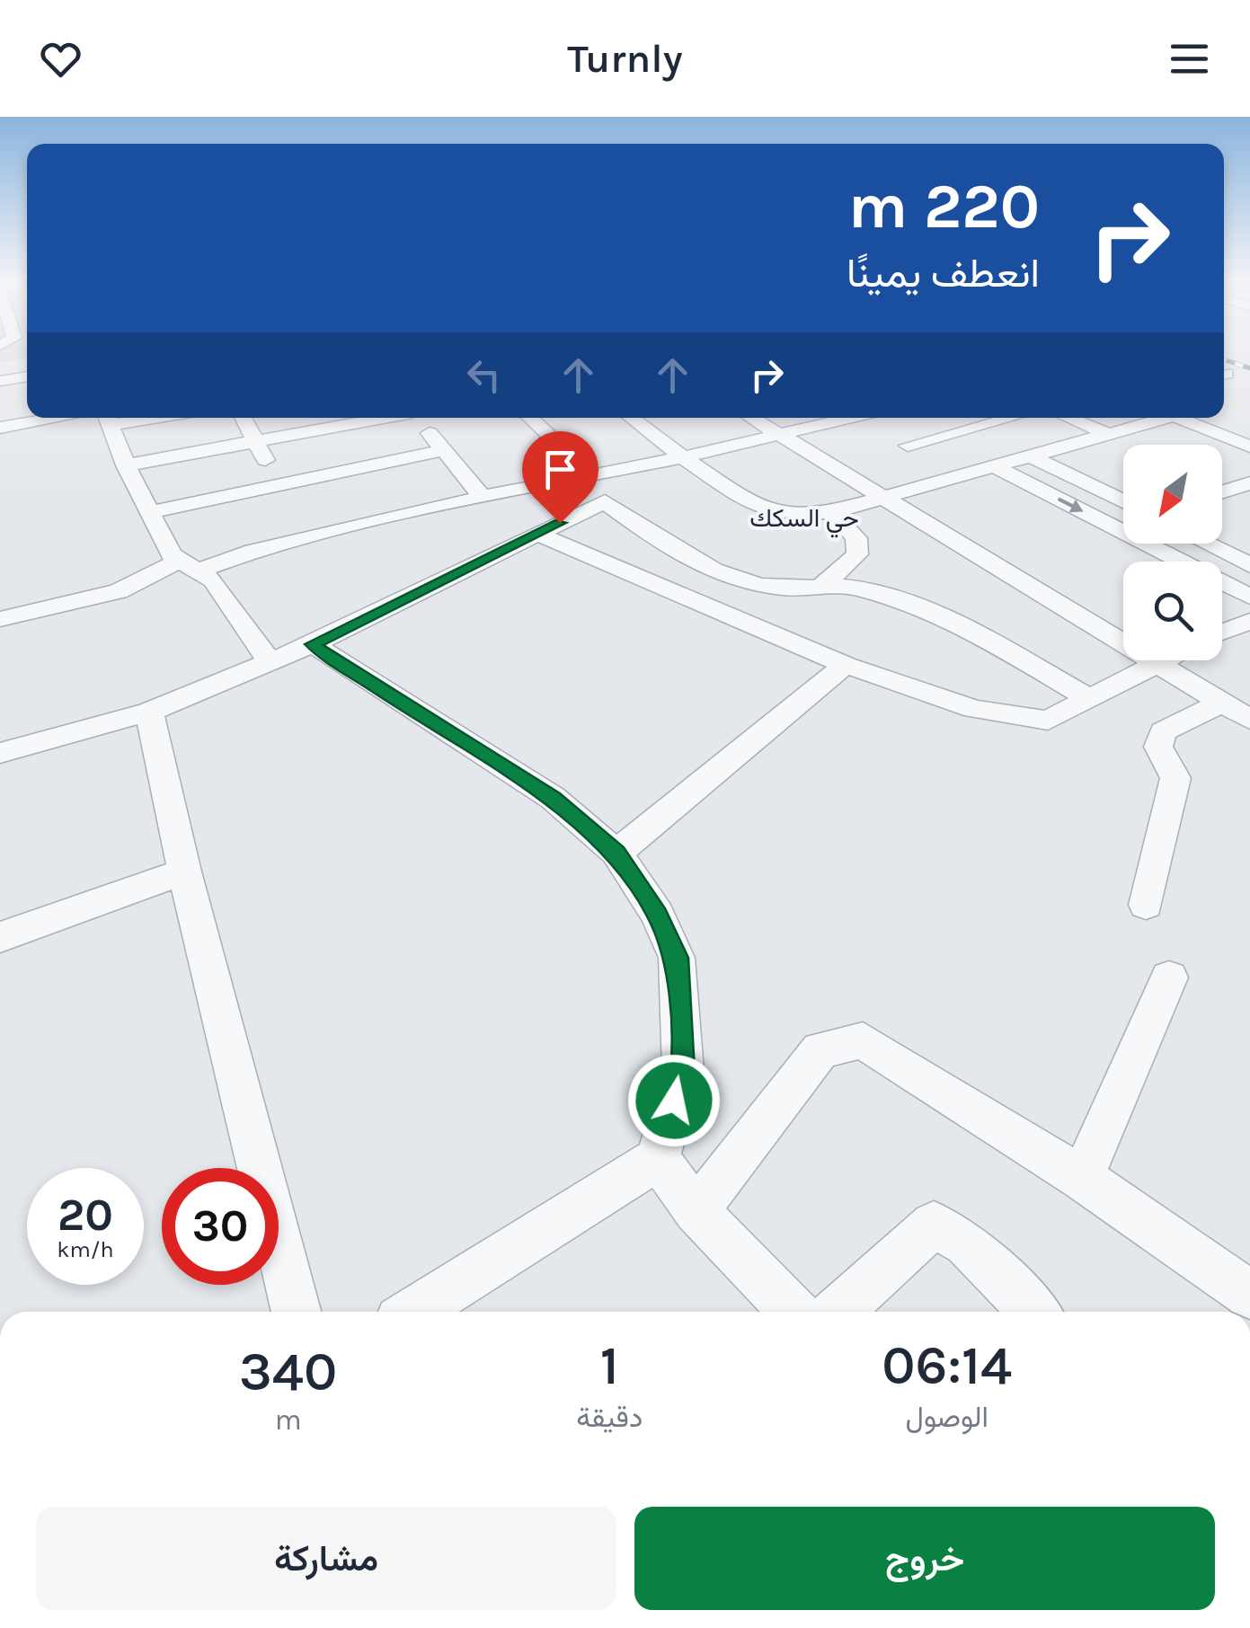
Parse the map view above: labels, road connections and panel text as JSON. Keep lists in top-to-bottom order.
{
  "districts": ["حي السكك"],
  "north": "bottom left",
  "page": {
    "header": "Turnly",
    "turn": ["220 m", "انعطف يمينًا"],
    "speed": "20 km/h",
    "limit": "30",
    "eta": [
      "06:14",
      "الوصول",
      "1",
      "دقيقة",
      "340",
      "m"
    ],
    "buttons": ["خروج", "مشاركة"]
  }
}
